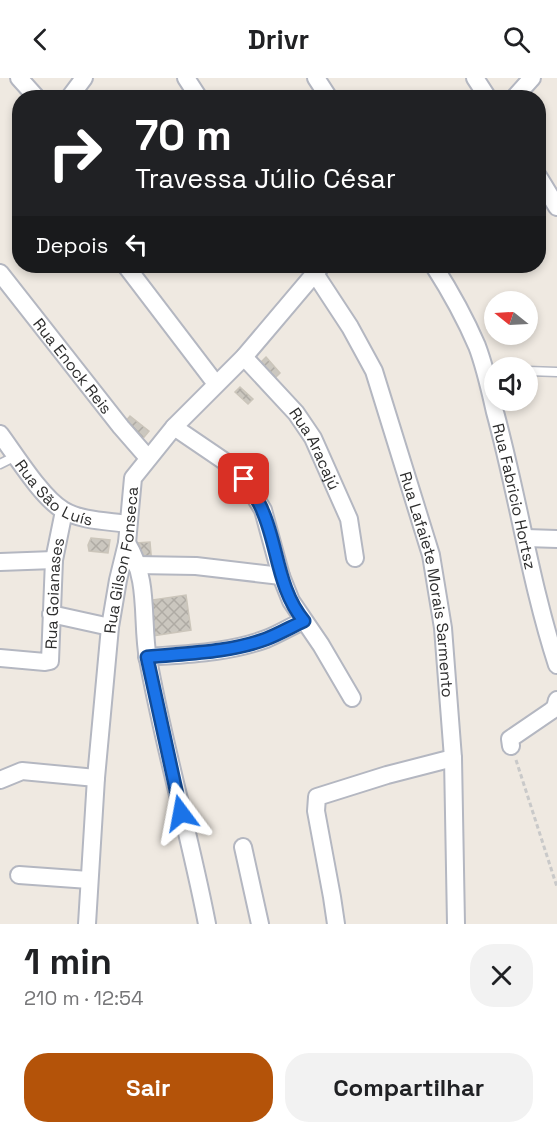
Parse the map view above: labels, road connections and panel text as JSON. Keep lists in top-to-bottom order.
{
  "streets": {
    "street": [
      "Rua Enock Reis",
      "Rua Aracajú",
      "Rua São Luís",
      "Rua Fabricio Hortsz",
      "Rua Gilson Fonseca",
      "Rua Lafaiete Morais Sarmento",
      "Rua Goianases"
    ]
  },
  "crossings": [
    ["Rua Enock Reis", "Rua Gilson Fonseca"],
    ["Rua Aracajú", "Rua Gilson Fonseca"],
    ["Rua São Luís", "Rua Gilson Fonseca"],
    ["Rua São Luís", "Rua Goianases"]
  ],
  "north": "left",
  "page": {
    "header": "Drivr",
    "turn": ["70 m", "Travessa Júlio César"],
    "then": "Depois",
    "heading": ["1 min", "210 m · 12:54"],
    "buttons": ["Sair", "Compartilhar"]
  }
}
